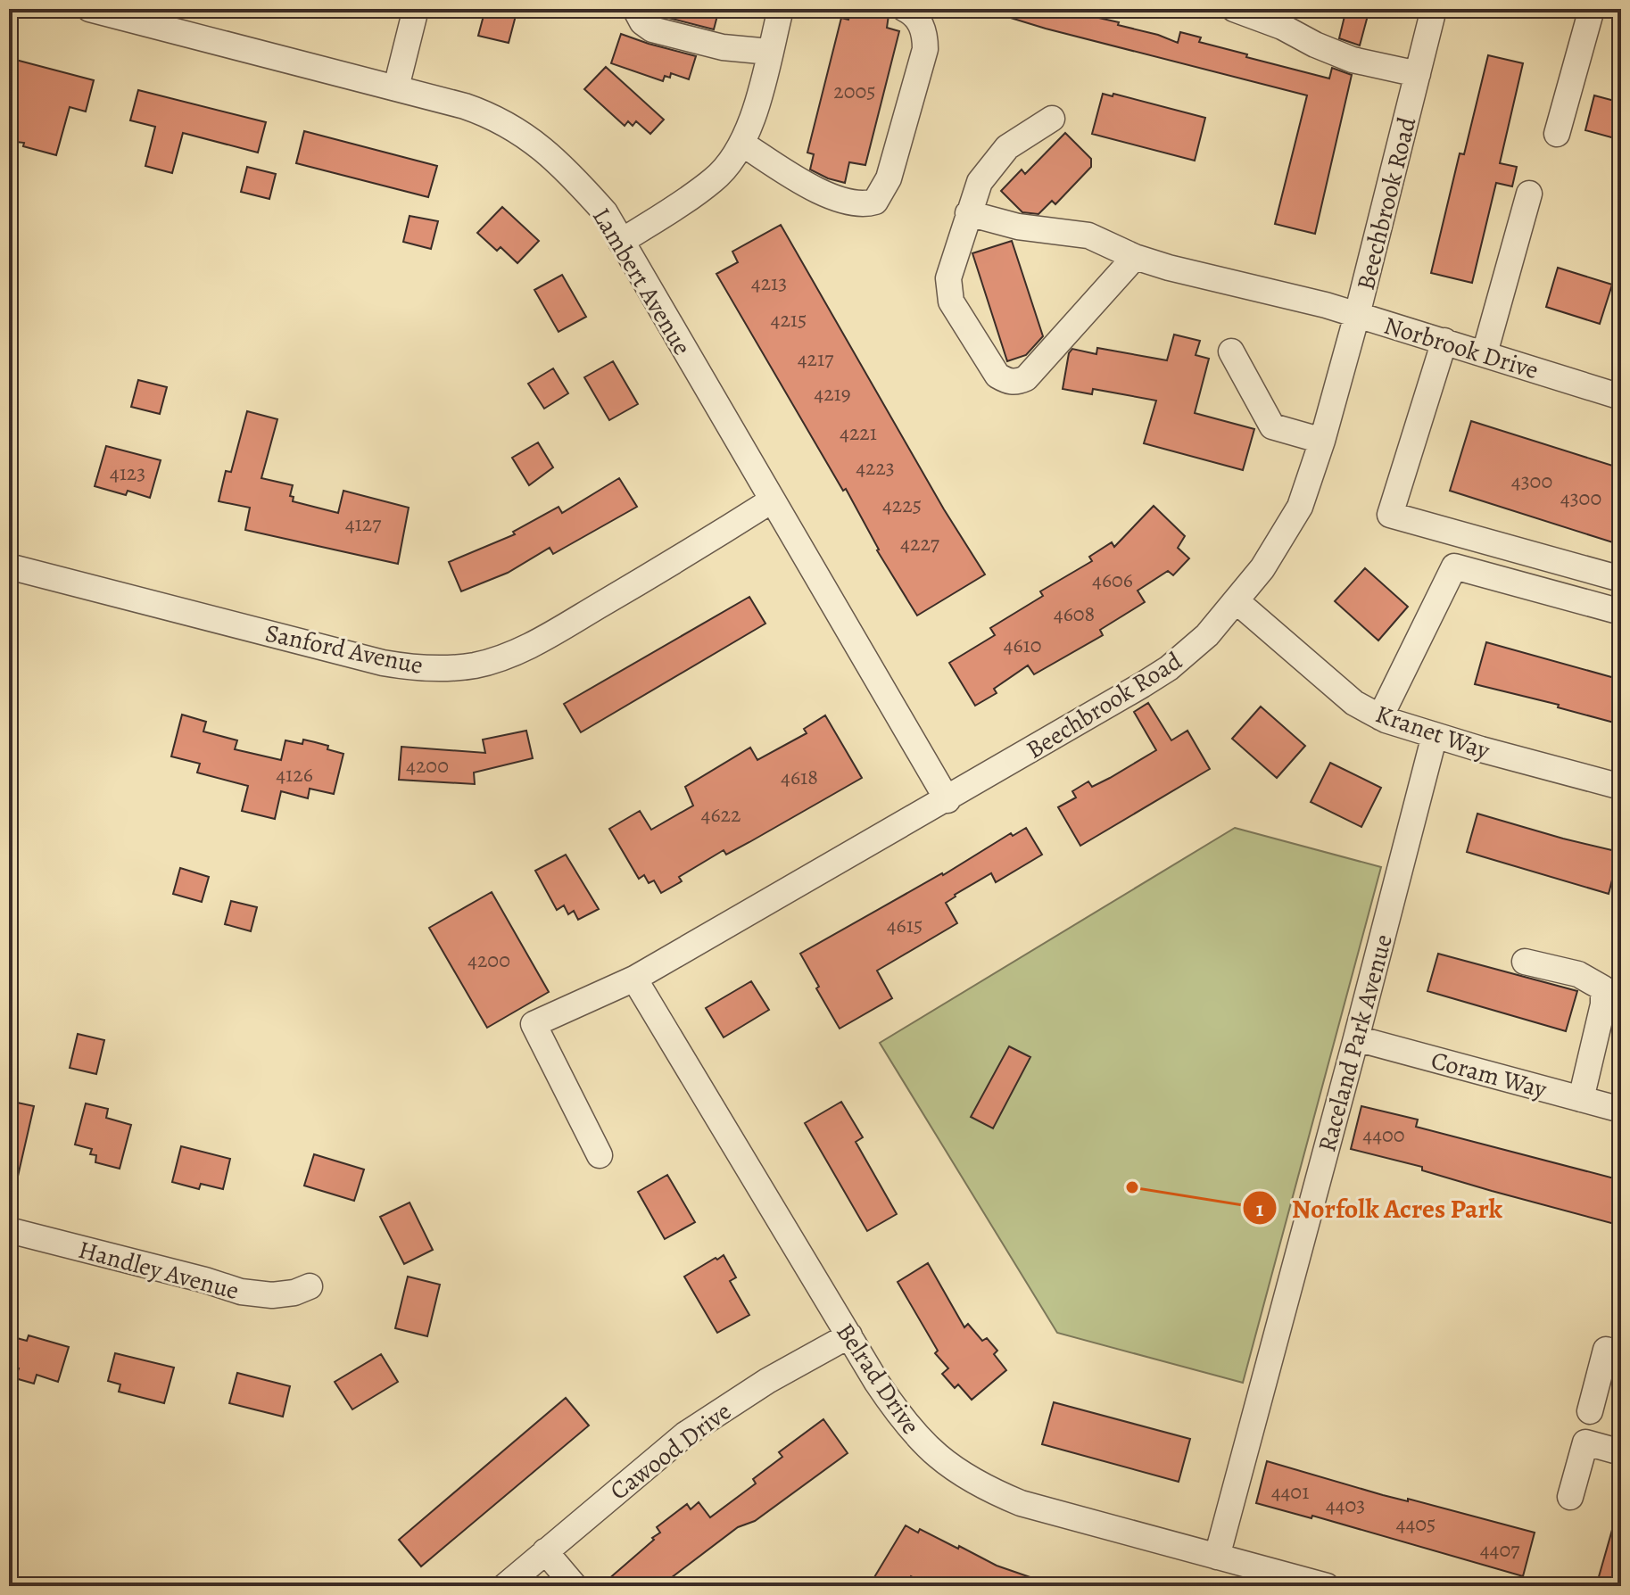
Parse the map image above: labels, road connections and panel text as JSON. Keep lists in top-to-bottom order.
{
  "streets": {
    "street": [
      "Beechbrook Road",
      "Lambert Avenue",
      "Norbrook Drive",
      "Sanford Avenue",
      "Kranet Way",
      "Raceland Park Avenue",
      "Coram Way",
      "Handley Avenue",
      "Belrad Drive",
      "Cawood Drive"
    ]
  },
  "crossings": [
    ["Beechbrook Road", "Lambert Avenue"],
    ["Beechbrook Road", "Norbrook Drive"],
    ["Beechbrook Road", "Kranet Way"],
    ["Beechbrook Road", "Belrad Drive"],
    ["Lambert Avenue", "Sanford Avenue"],
    ["Kranet Way", "Raceland Park Avenue"],
    ["Raceland Park Avenue", "Coram Way"],
    ["Raceland Park Avenue", "Belrad Drive"],
    ["Belrad Drive", "Cawood Drive"]
  ],
  "places": ["Norfolk Acres Park"],
  "house_numbers": [
    "2005",
    "4213",
    "4215",
    "4217",
    "4219",
    "4221",
    "4223",
    "4123",
    "4300",
    "4300",
    "4225",
    "4127",
    "4227",
    "4606",
    "4608",
    "4610",
    "4200",
    "4126",
    "4618",
    "4622",
    "4615",
    "4200",
    "4400",
    "4401",
    "4403",
    "4405",
    "4407"
  ]
}
